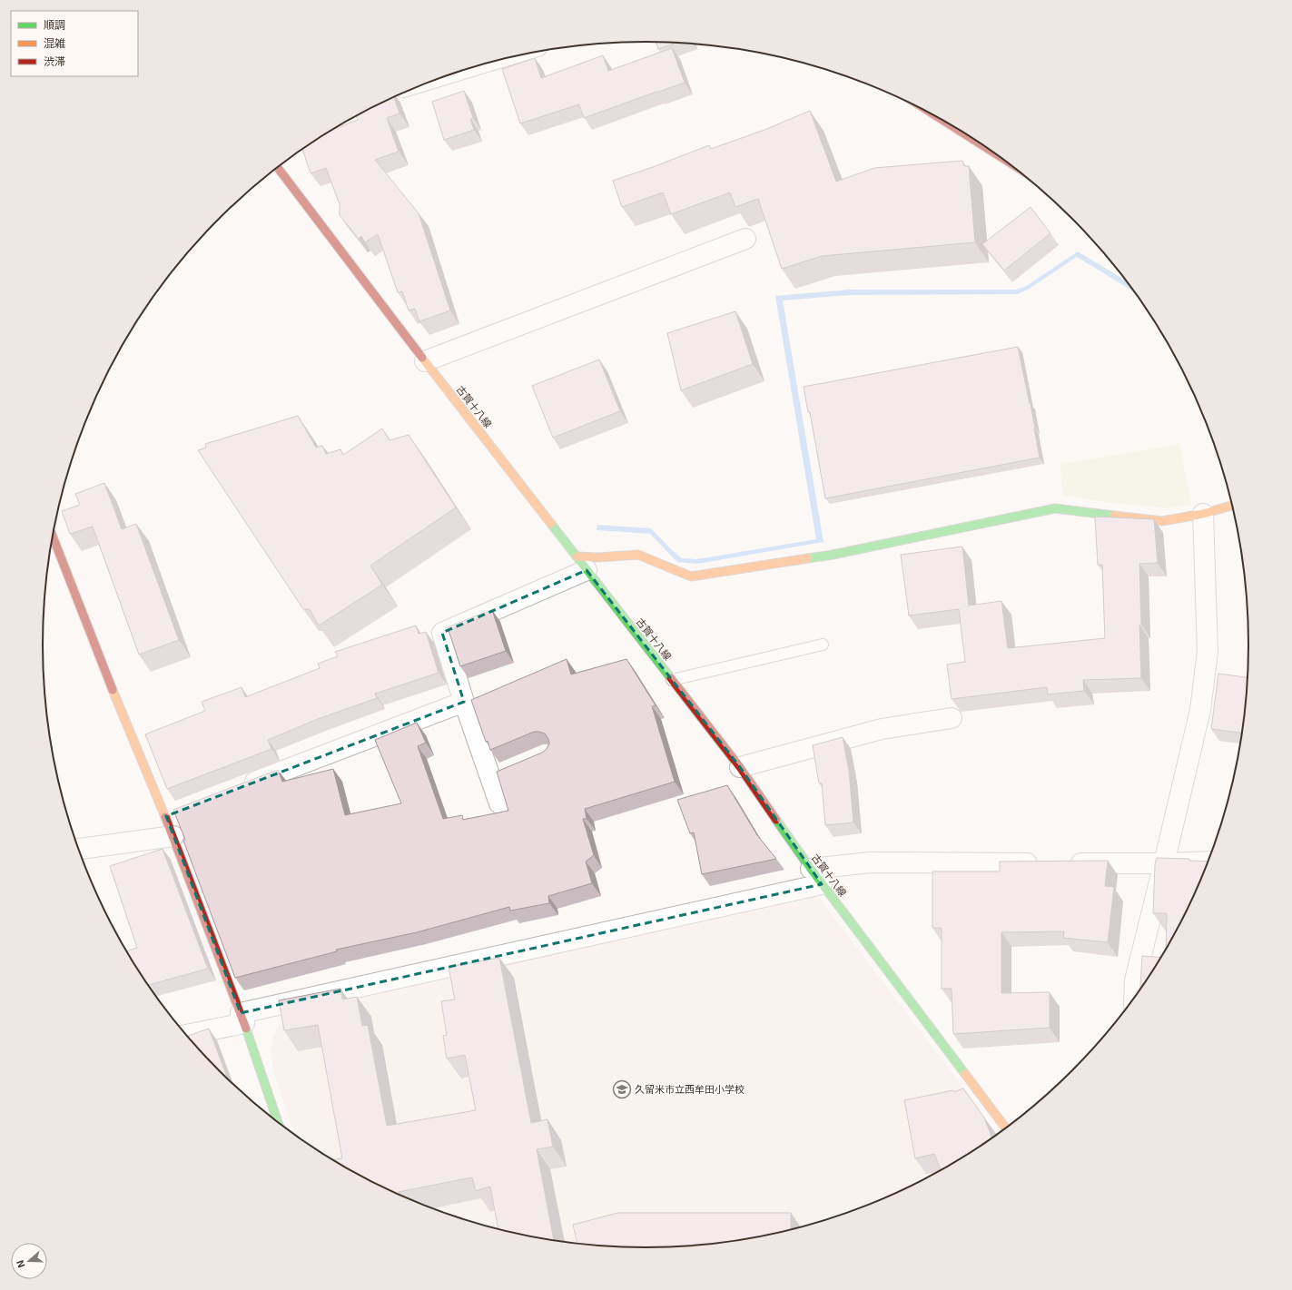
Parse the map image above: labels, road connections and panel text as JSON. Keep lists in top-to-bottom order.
{
  "streets": {
    "main road": ["古賀十八線"]
  },
  "places": {
    "school or university": ["久留米市立西牟田小学校"]
  },
  "legend": ["順調", "混雑", "渋滞"],
  "north": "left"
}
